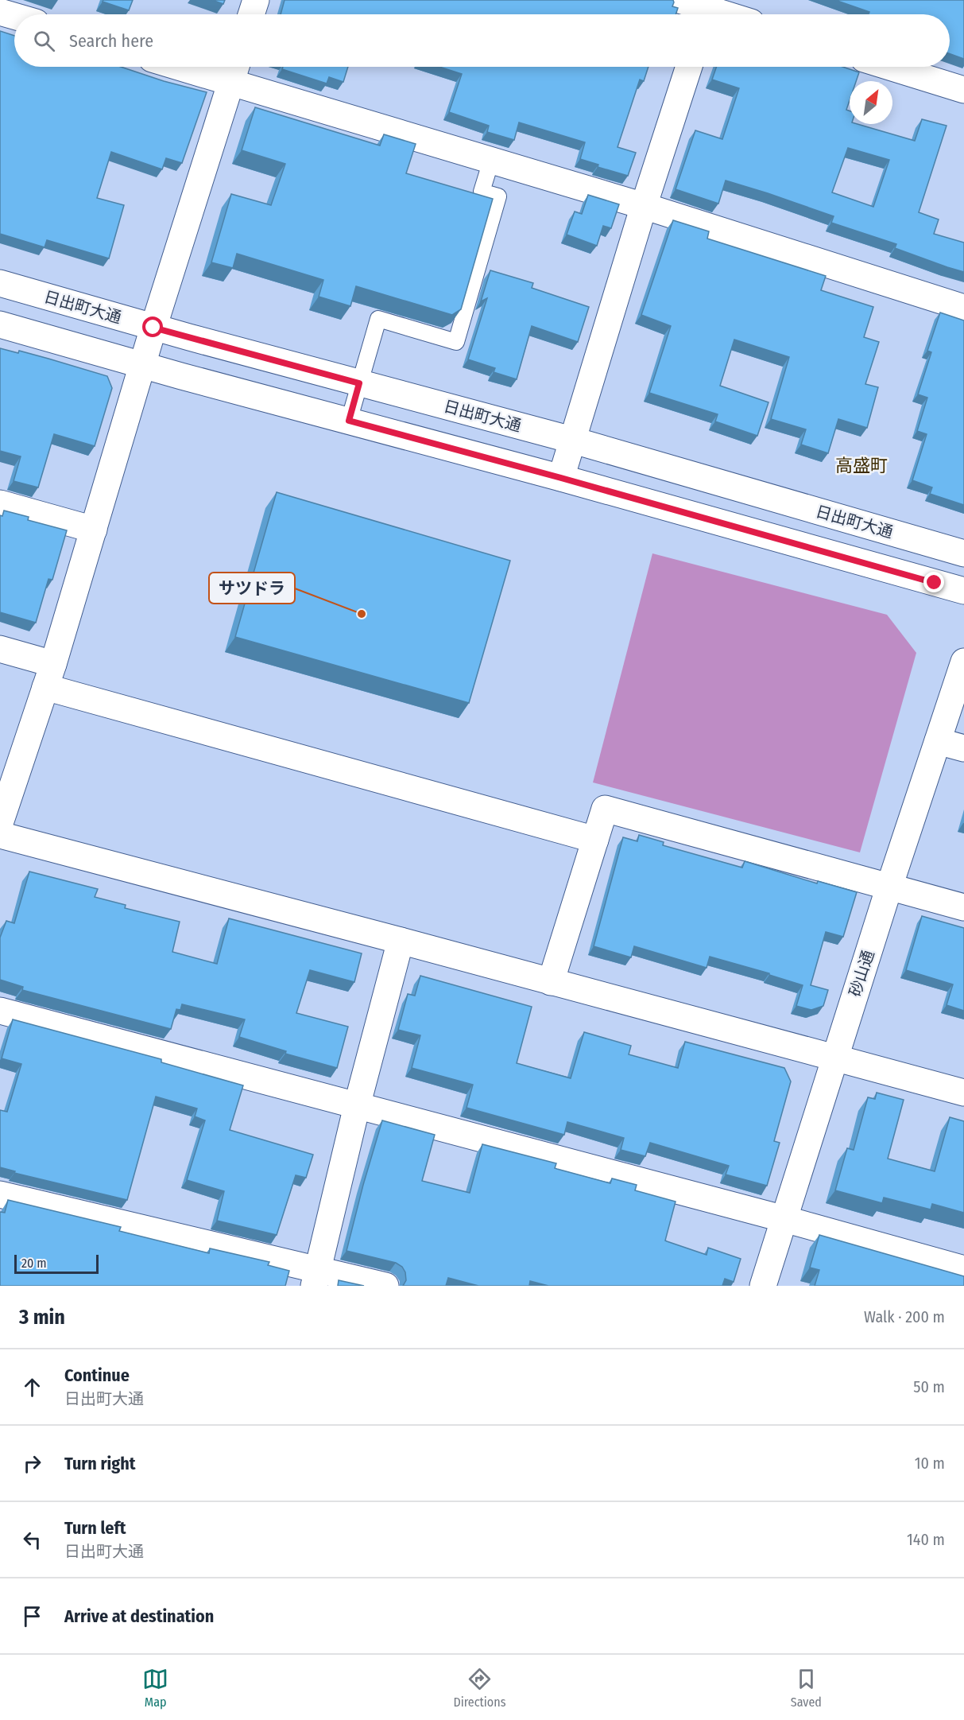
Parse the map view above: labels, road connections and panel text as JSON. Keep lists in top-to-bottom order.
{
  "streets": {
    "street": ["日出町大通", "砂山通"]
  },
  "districts": ["高盛町"],
  "places": ["サツドラ"],
  "scale_bar": "20 m",
  "north": "top right",
  "page": {
    "search": "Search here",
    "scale": "20 m",
    "heading": ["3 min", "Walk · 200 m"],
    "list": [
      ["Continue", "日出町大通", "50 m"],
      ["Turn right", "10 m"],
      ["Turn left", "日出町大通", "140 m"],
      "Arrive at destination"
    ],
    "nav": ["Map", "Directions", "Saved"]
  }
}
